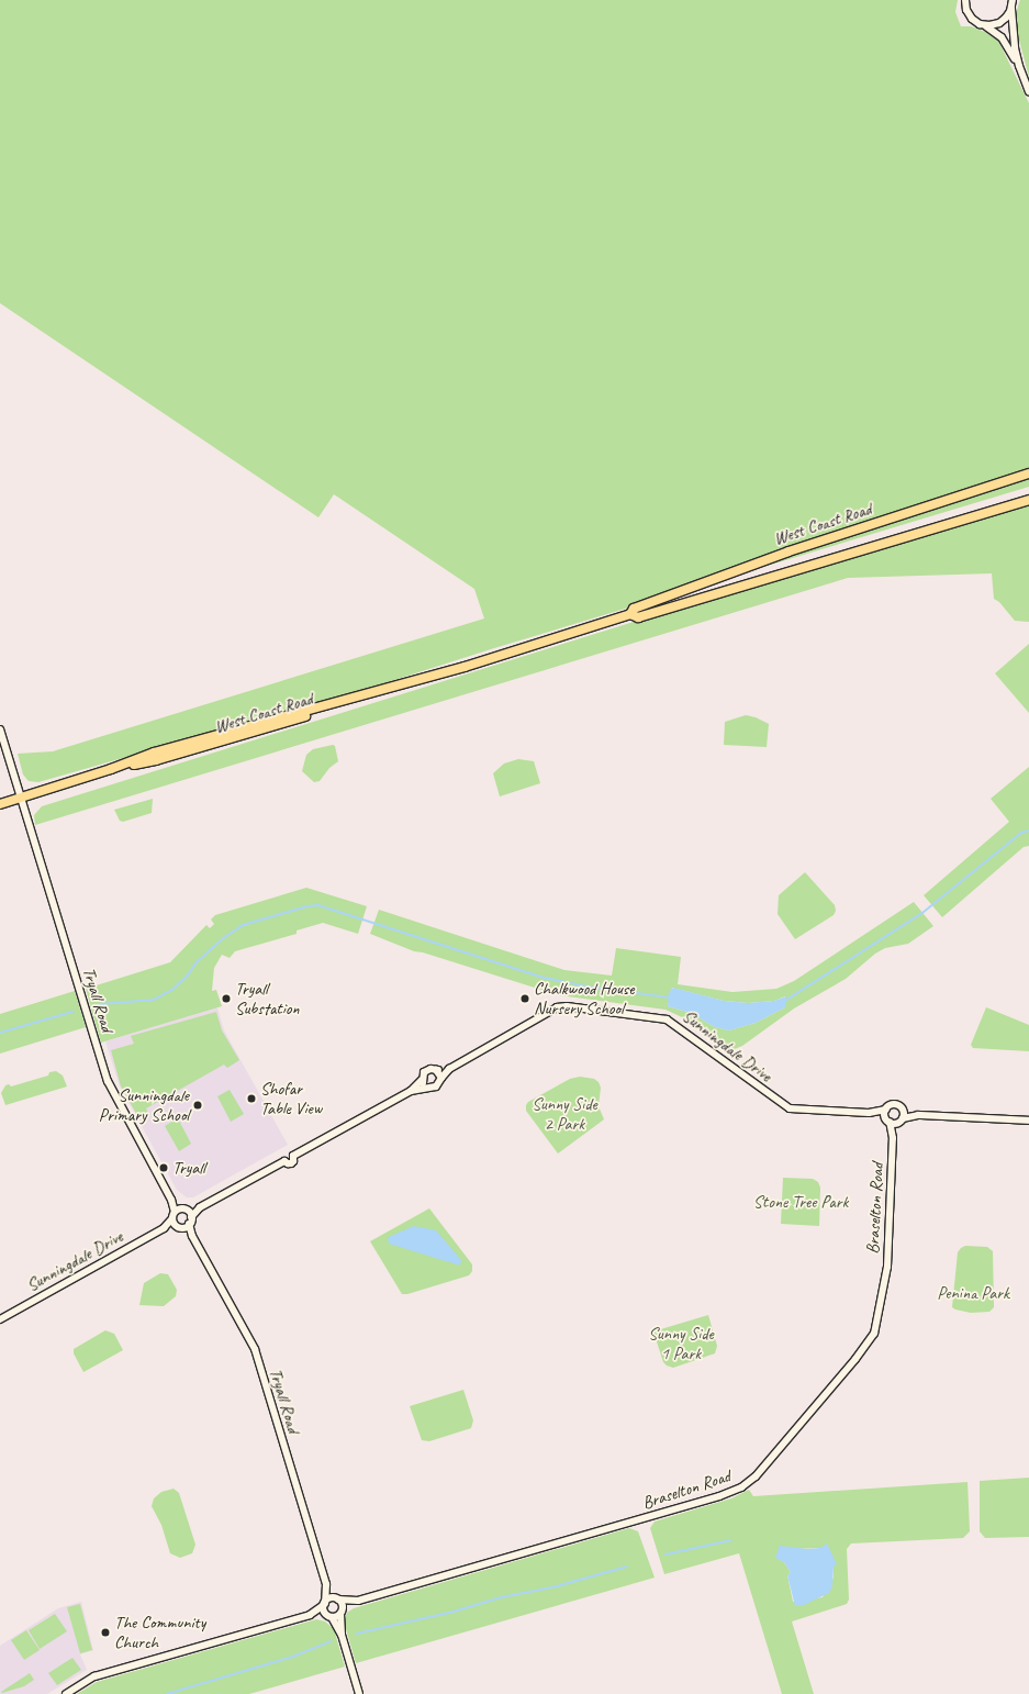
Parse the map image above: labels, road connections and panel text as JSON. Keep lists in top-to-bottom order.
{
  "streets": {
    "main road": ["West Coast Road"],
    "street": ["Tryall Road", "Sunningdale Drive", "Braselton Road"]
  },
  "crossings": [
    ["West Coast Road", "Tryall Road"],
    ["Tryall Road", "Sunningdale Drive"],
    ["Tryall Road", "Braselton Road"],
    ["Sunningdale Drive", "Braselton Road"]
  ],
  "parks": [
    "Sunny Side 2 Park",
    "Stone Tree Park",
    "Penina Park",
    "Sunny Side 1 Park"
  ],
  "places": [
    "Tryall Substation",
    "Chalkwood House Nursery School",
    "Shofar Table View",
    "Sunningdale Primary School",
    "Tryall",
    "The Community Church"
  ]
}
